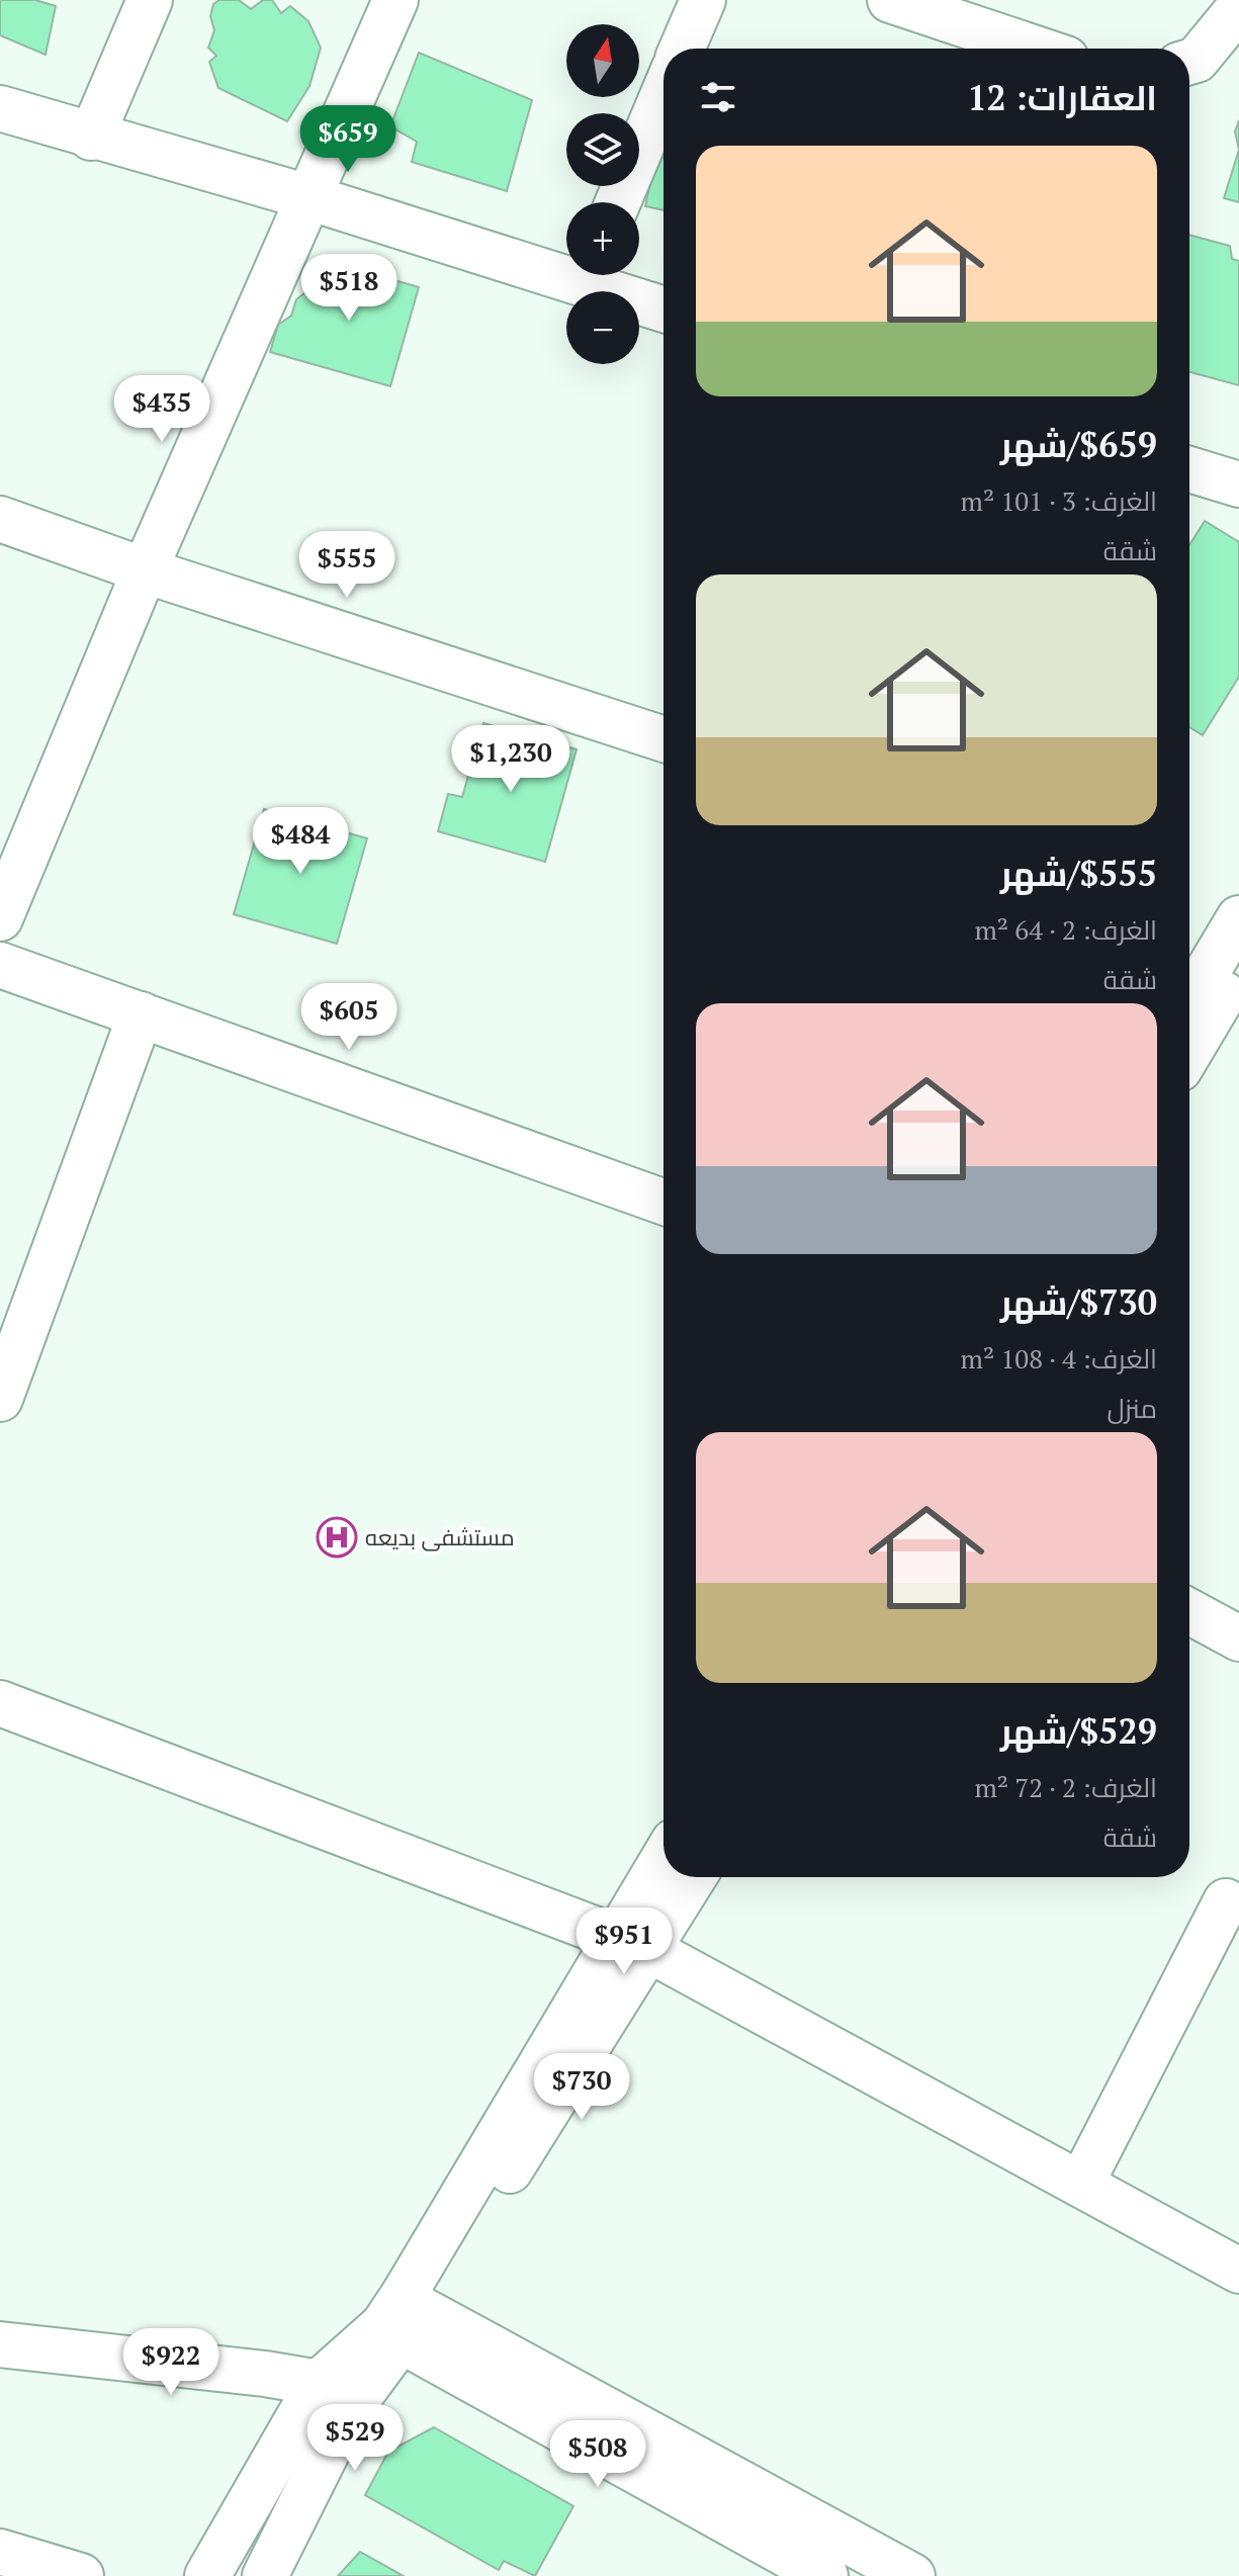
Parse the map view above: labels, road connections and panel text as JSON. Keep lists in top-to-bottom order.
{
  "places": {
    "hospital": ["مستشفى بديعه"]
  },
  "north": "top",
  "page": {
    "map_buttons": ["+", "−"],
    "heading": "العقارات: 12",
    "price": [
      "$659",
      "$518",
      "$435",
      "$555",
      "$1,230",
      "$484",
      "$605",
      "$951",
      "$730",
      "$922",
      "$529",
      "$508"
    ],
    "list": [
      {
        "name": "$659/شهر",
        "note": "الغرف: 3 · 101 m² · شقة"
      },
      {
        "name": "$555/شهر",
        "note": "الغرف: 2 · 64 m² · شقة"
      },
      {
        "name": "$730/شهر",
        "note": "الغرف: 4 · 108 m² · منزل"
      },
      {
        "name": "$529/شهر",
        "note": "الغرف: 2 · 72 m² · شقة"
      }
    ]
  }
}
